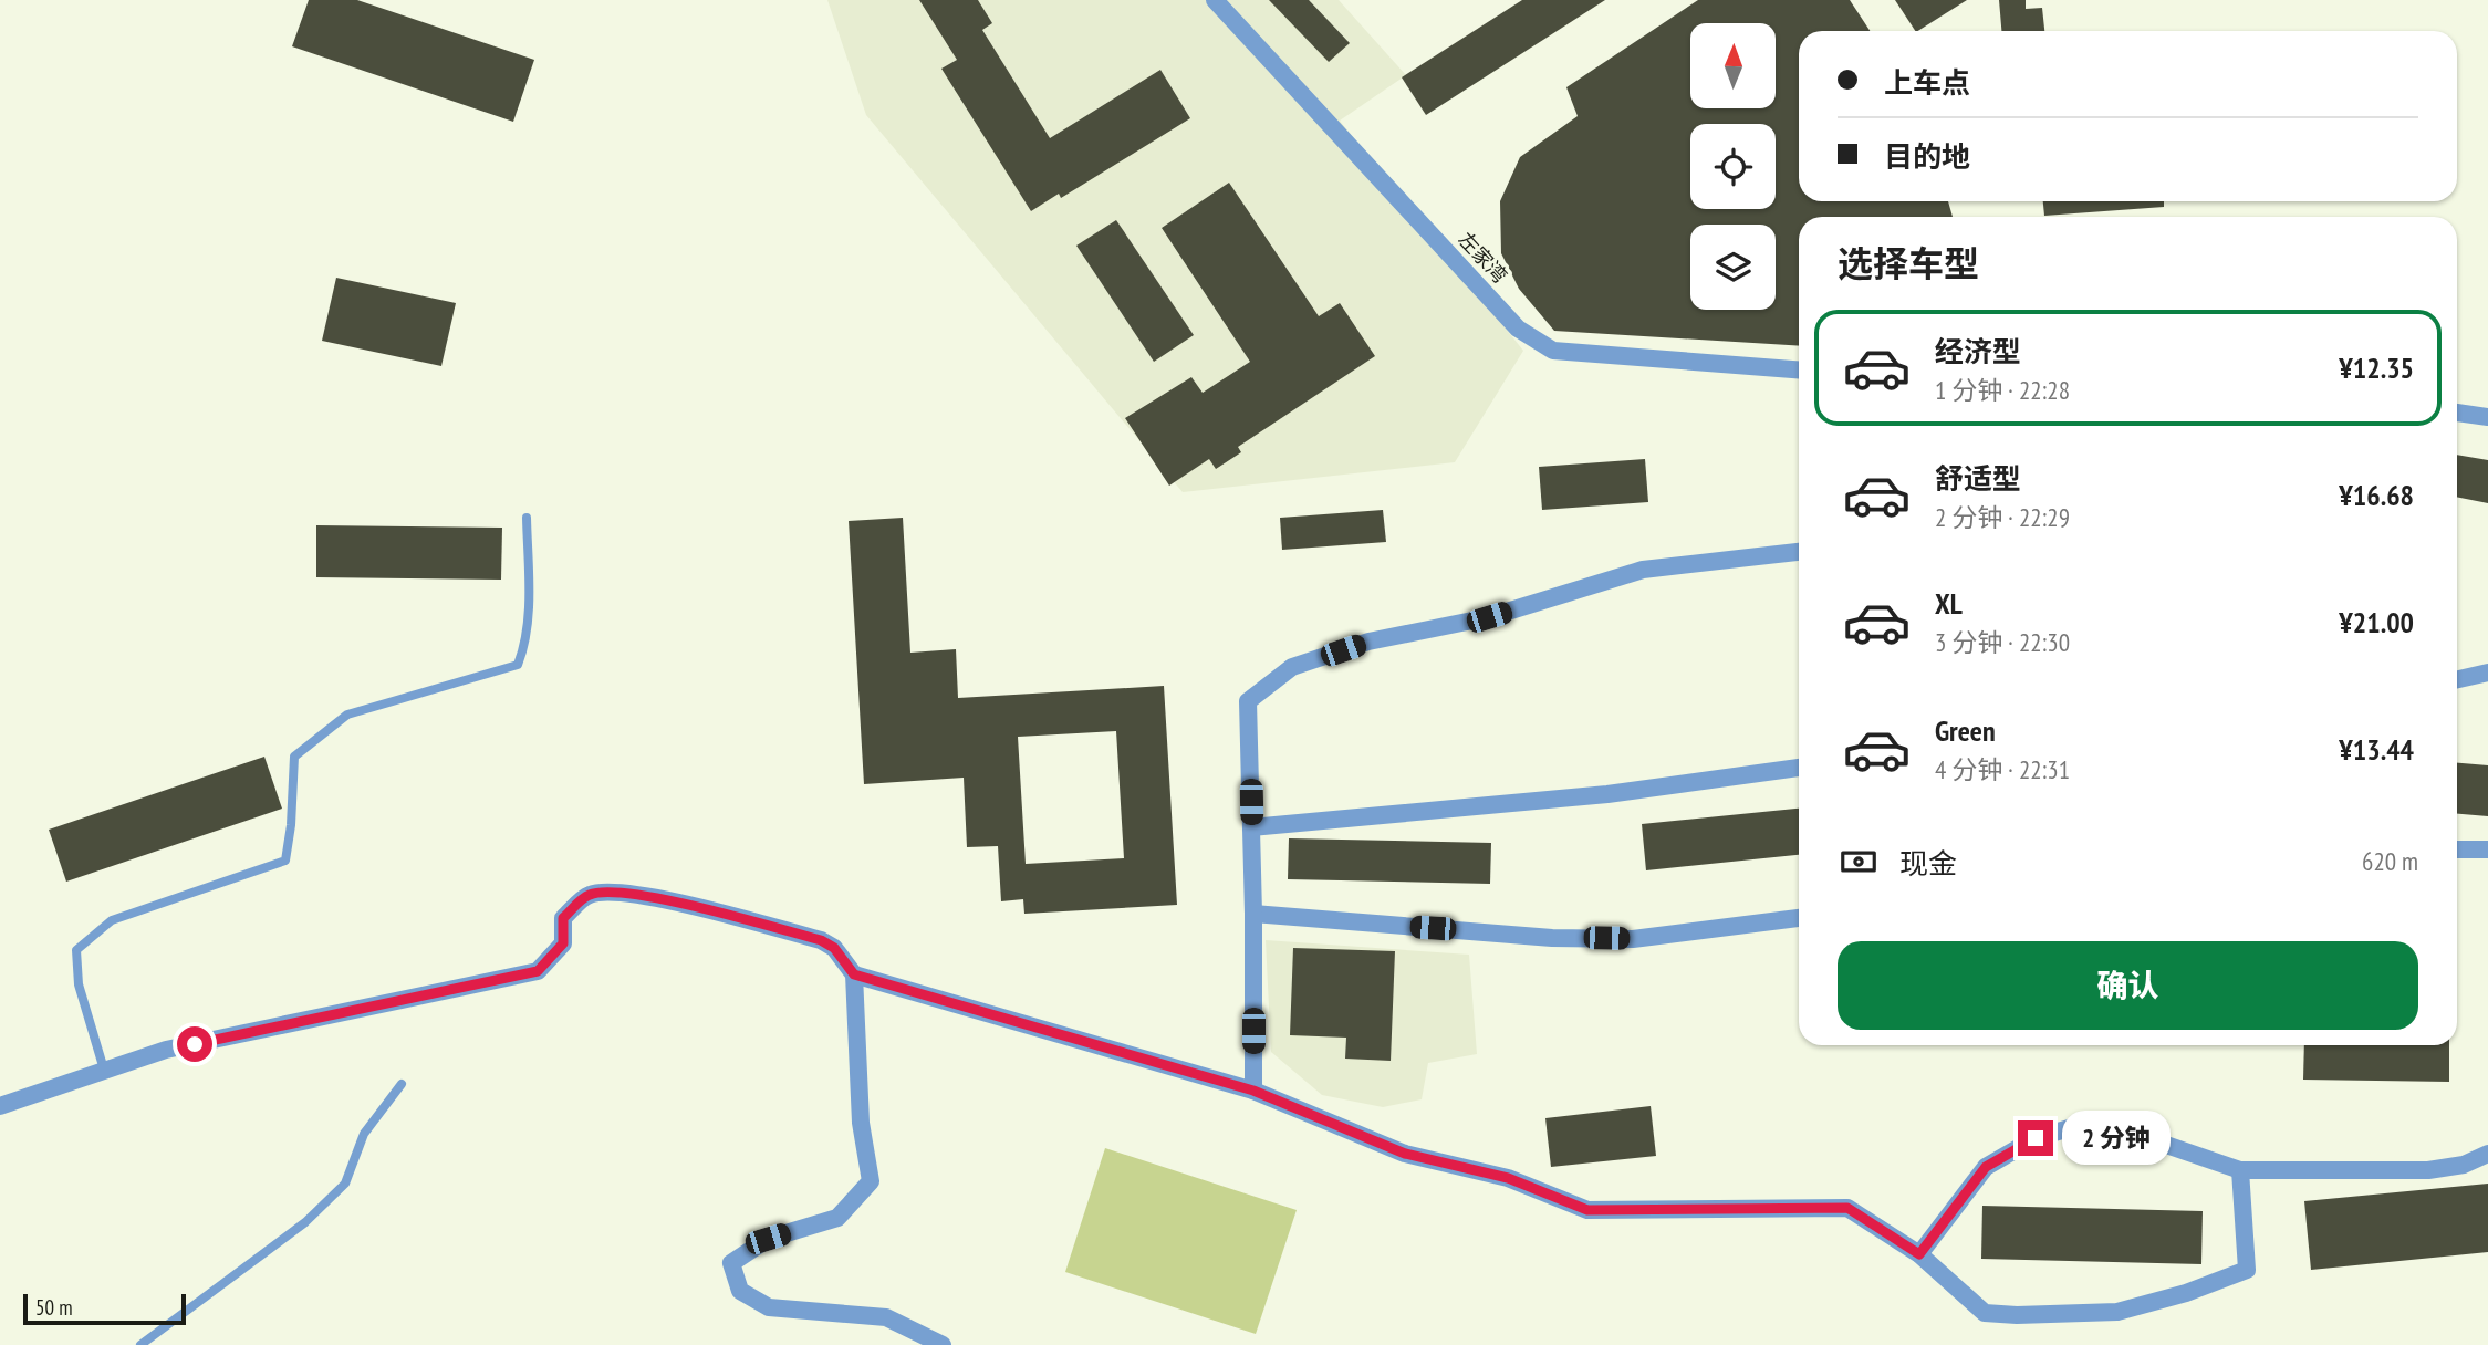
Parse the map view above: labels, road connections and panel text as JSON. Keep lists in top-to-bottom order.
{
  "streets": {
    "street": ["左家湾"]
  },
  "scale_bar": "50 m",
  "north": "top",
  "page": {
    "banner": ["上车点", "目的地"],
    "heading": "选择车型",
    "list": [
      {
        "name": "经济型",
        "note": "1 分钟 · 22:28",
        "value": "¥12.35"
      },
      {
        "name": "舒适型",
        "note": "2 分钟 · 22:29",
        "value": "¥16.68"
      },
      {
        "name": "XL",
        "note": "3 分钟 · 22:30",
        "value": "¥21.00"
      },
      {
        "name": "Green",
        "note": "4 分钟 · 22:31",
        "value": "¥13.44"
      }
    ],
    "pay": ["现金", "620 m"],
    "buttons": "确认",
    "bubble": "2 分钟",
    "scale": "50 m"
  }
}
